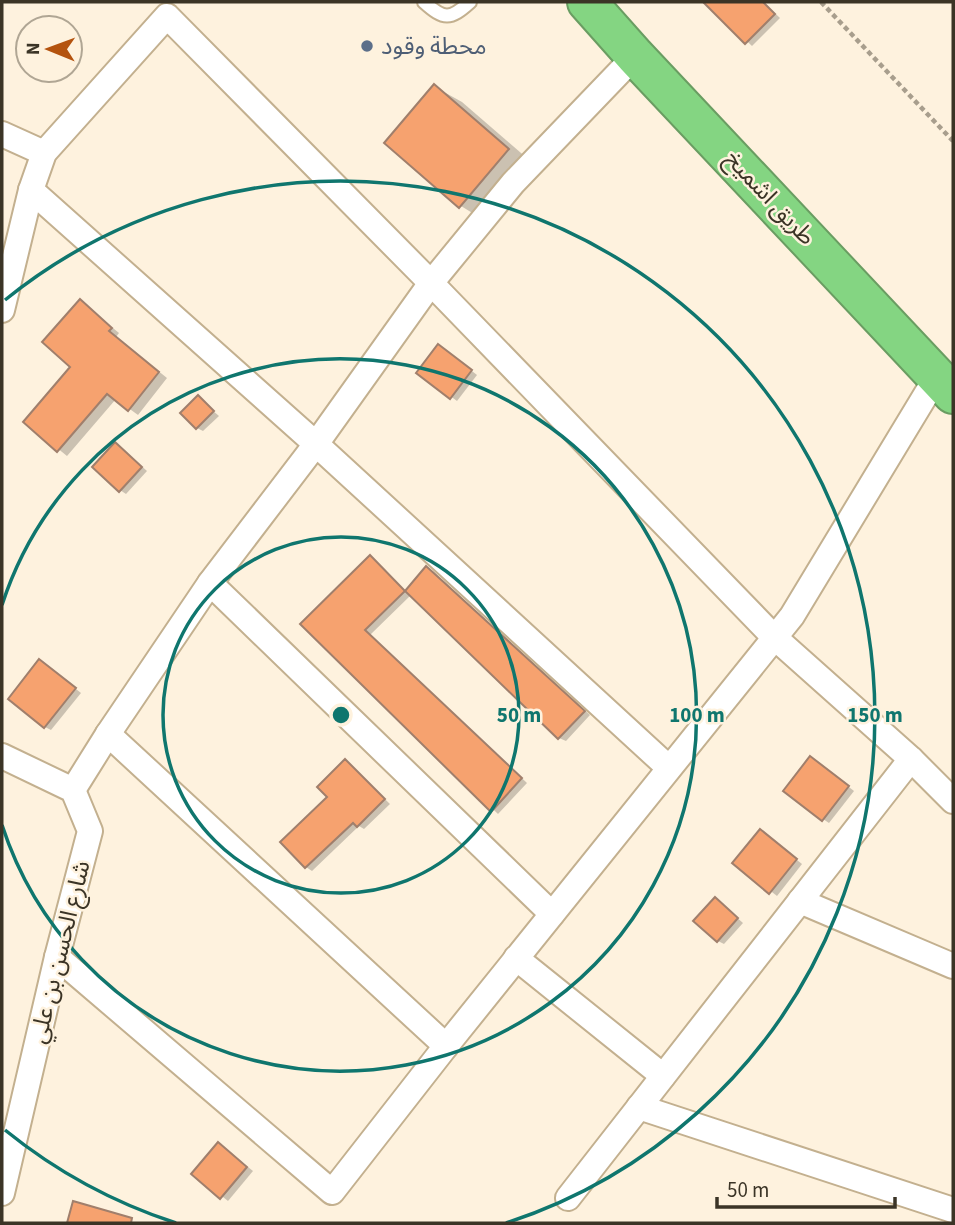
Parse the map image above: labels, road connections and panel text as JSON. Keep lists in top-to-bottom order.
{
  "streets": {
    "highway": ["طريق اشميخ"],
    "street": ["شارع الحسن بن علي"]
  },
  "places": ["محطة وقود"],
  "scale_bar": "50 m",
  "north": "left",
  "rings": ["50 m", "100 m", "150 m"]
}
